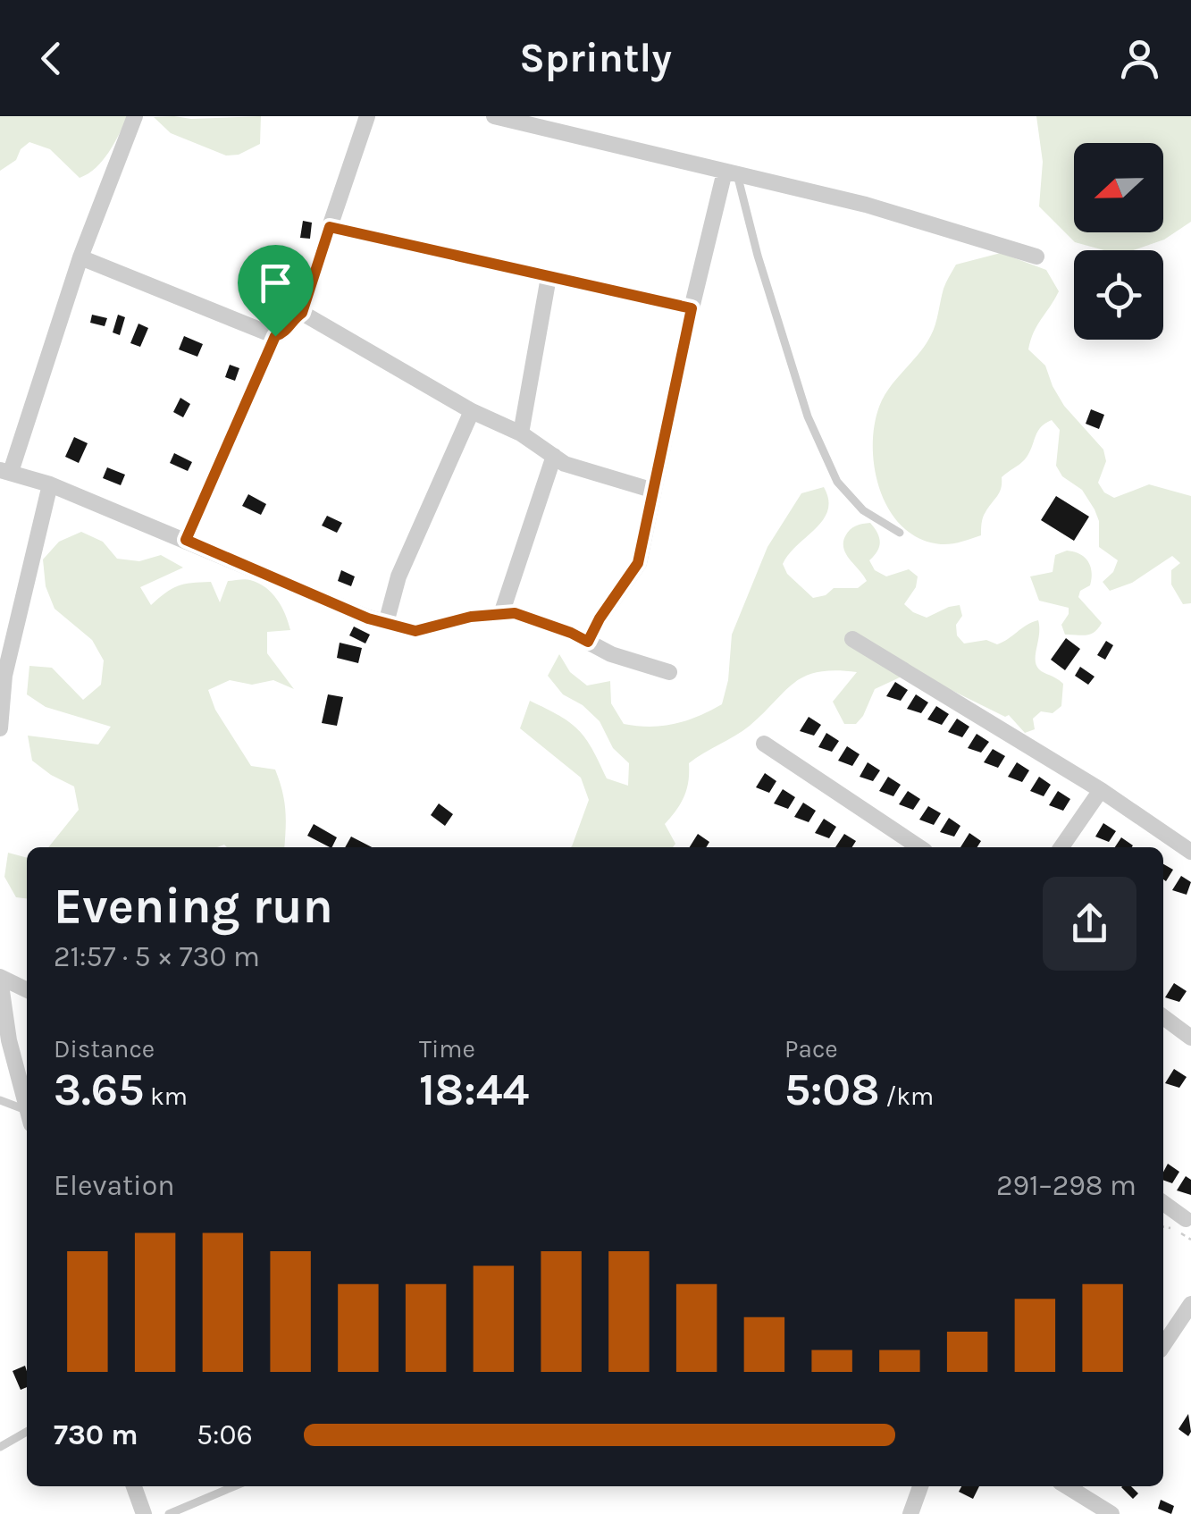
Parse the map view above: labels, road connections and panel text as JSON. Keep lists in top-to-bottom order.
{
  "north": "left",
  "page": {
    "header": "Sprintly",
    "heading": ["Evening run", "21:57 · 5 × 730 m"],
    "stats": [
      ["Distance", "3.65 km"],
      ["Time", "18:44"],
      ["Pace", "5:08 /km"]
    ],
    "chart": ["Elevation", "291–298 m"],
    "list": [
      {
        "name": "730 m",
        "note": "5:06"
      }
    ]
  }
}
